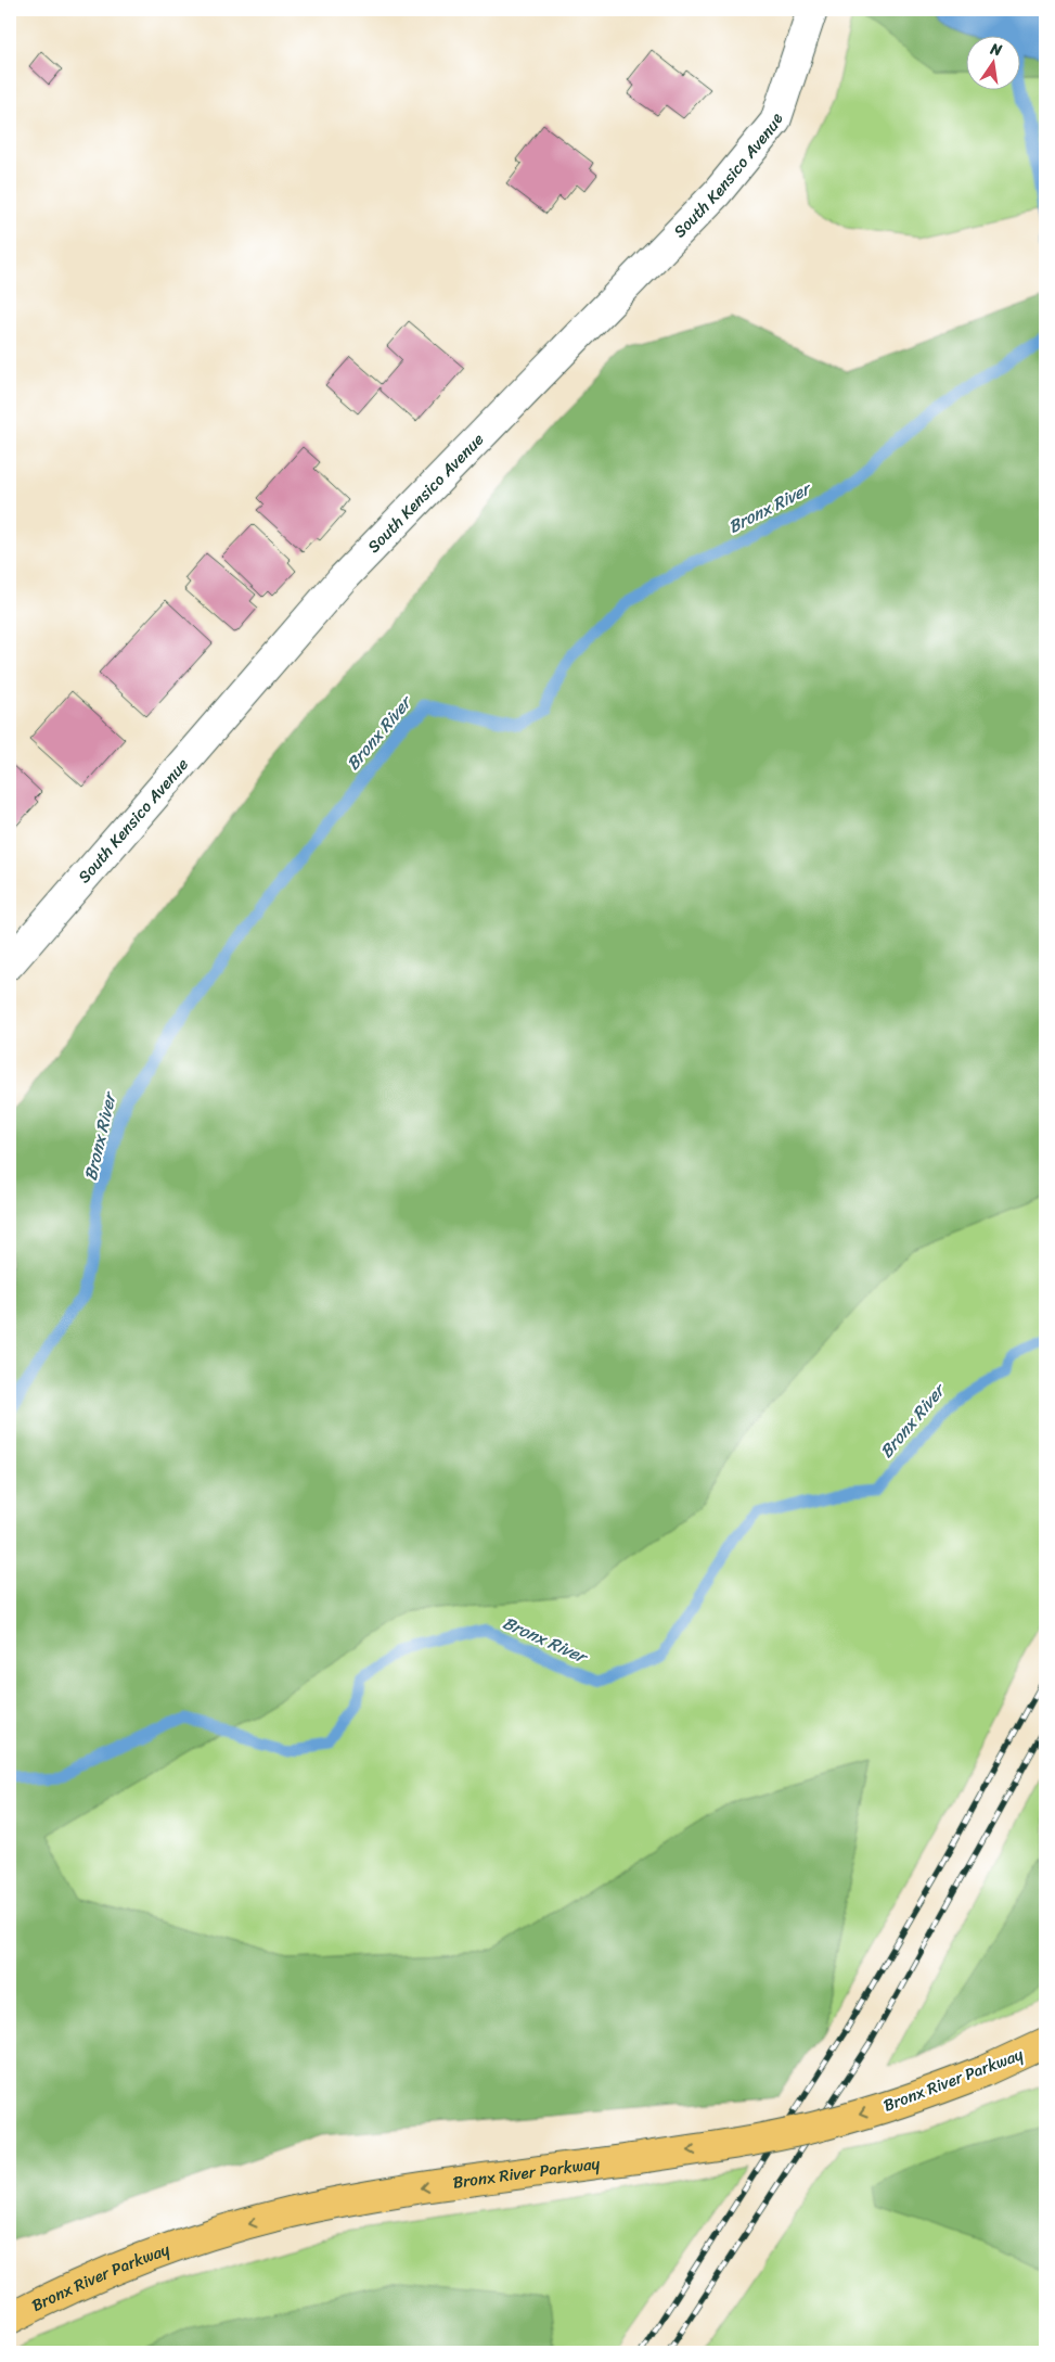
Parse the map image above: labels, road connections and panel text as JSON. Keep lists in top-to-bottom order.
{
  "streets": {
    "highway": ["Bronx River Parkway"],
    "street": ["South Kensico Avenue"]
  },
  "one_way": ["Bronx River Parkway"],
  "water": ["Bronx River"],
  "north": "top"
}
